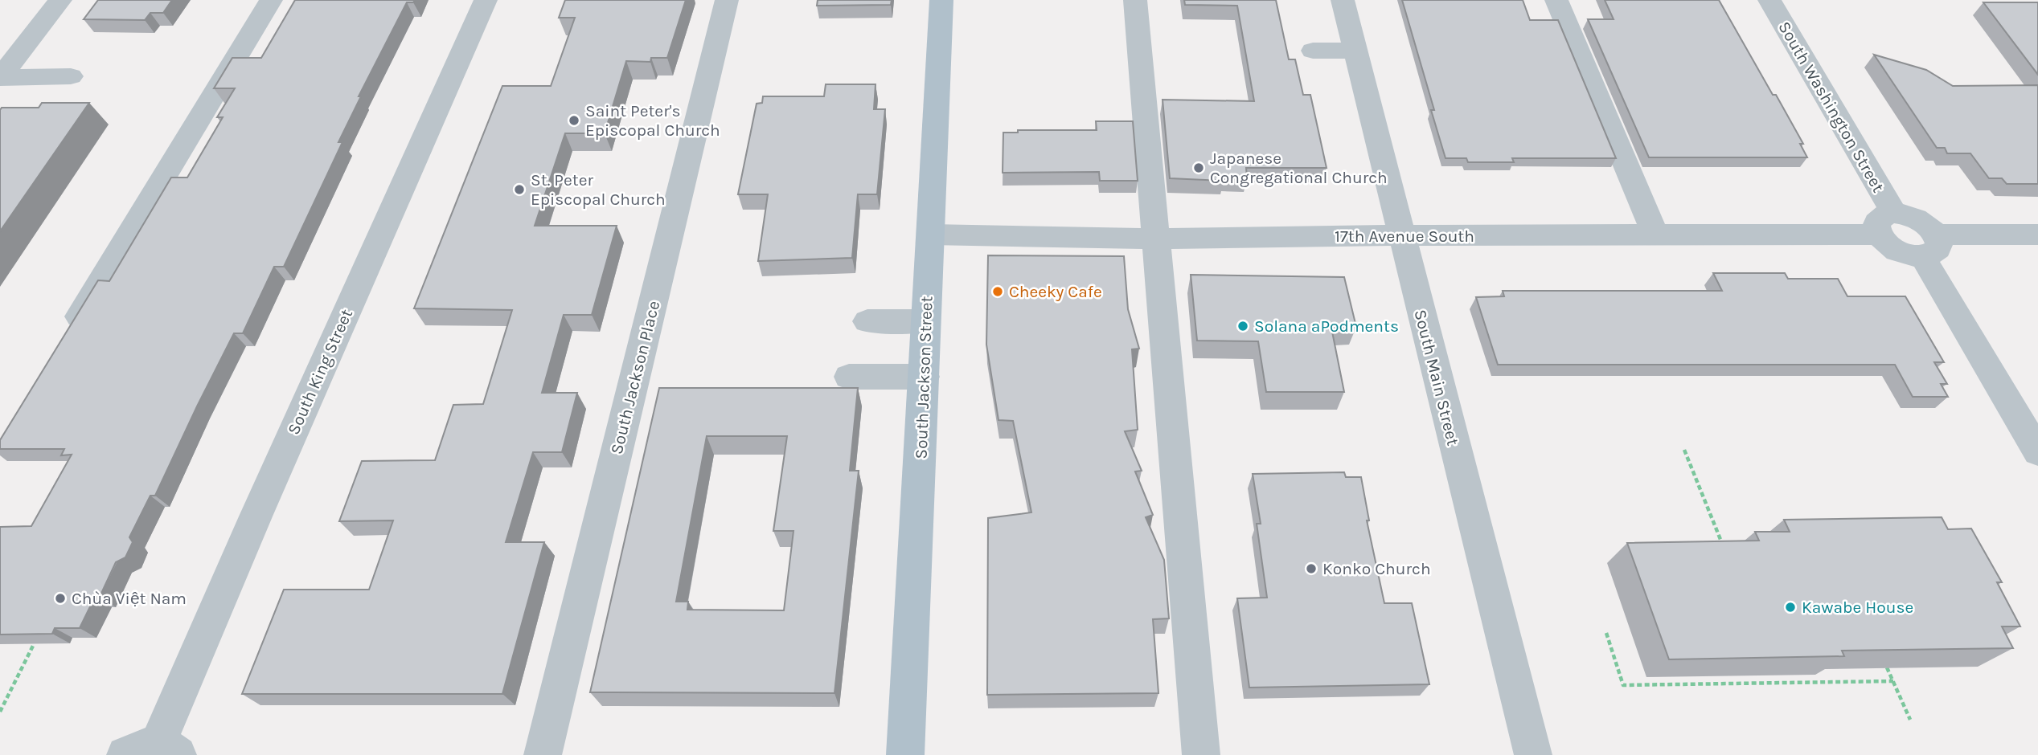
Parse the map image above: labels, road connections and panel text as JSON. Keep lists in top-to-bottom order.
{
  "streets": {
    "main road": ["South Jackson Street"],
    "street": [
      "South Washington Street",
      "17th Avenue South",
      "South King Street",
      "South Jackson Place",
      "South Main Street"
    ]
  },
  "crossings": [
    ["South Washington Street", "17th Avenue South"],
    ["17th Avenue South", "South Jackson Street"],
    ["17th Avenue South", "South Main Street"]
  ],
  "places": [
    "Saint Peter's Episcopal Church",
    "Japanese Congregational Church",
    "St. Peter Episcopal Church",
    "Cheeky Cafe",
    "Solana aPodments",
    "Konko Church",
    "Chùa Việt Nam",
    "Kawabe House"
  ]
}
